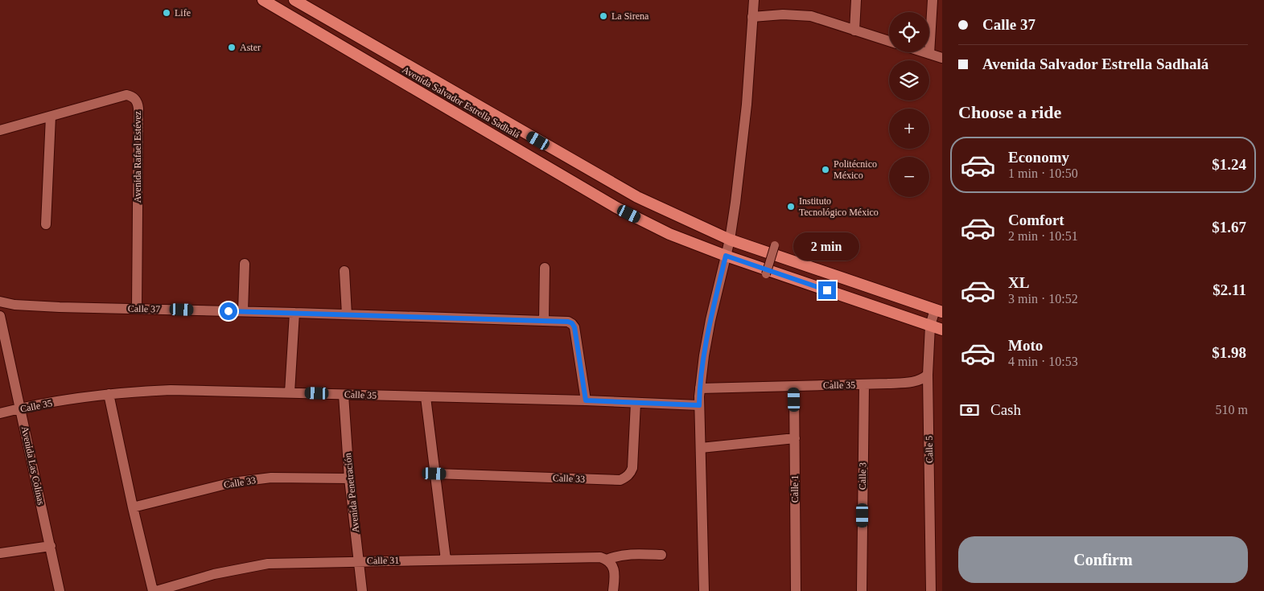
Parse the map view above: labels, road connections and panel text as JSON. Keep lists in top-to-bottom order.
{
  "streets": {
    "highway": ["Avenida Salvador Estrella Sadhalá"],
    "street": [
      "Avenida Rafael Estévez",
      "Calle 37",
      "Calle 35",
      "Calle 5",
      "Avenida Las Colinas",
      "Calle 3",
      "Calle 33",
      "Calle 1",
      "Avenida Penetración",
      "Calle 31"
    ]
  },
  "crossings": [
    ["Avenida Salvador Estrella Sadhalá", "Calle 5"],
    ["Avenida Rafael Estévez", "Calle 37"],
    ["Calle 37", "Calle 35"],
    ["Calle 35", "Calle 5"],
    ["Calle 35", "Avenida Las Colinas"],
    ["Calle 35", "Calle 3"],
    ["Calle 35", "Calle 33"],
    ["Calle 35", "Calle 1"],
    ["Calle 35", "Avenida Penetración"],
    ["Calle 33", "Avenida Penetración"],
    ["Avenida Penetración", "Calle 31"]
  ],
  "places": [
    "Life",
    "La Sirena",
    "Aster",
    "Politécnico México",
    "Instituto Tecnológico México"
  ],
  "page": {
    "banner": ["Calle 37", "Avenida Salvador Estrella Sadhalá"],
    "map_buttons": ["+", "−"],
    "heading": "Choose a ride",
    "list": [
      {
        "name": "Economy",
        "note": "1 min · 10:50",
        "value": "$1.24"
      },
      {
        "name": "Comfort",
        "note": "2 min · 10:51",
        "value": "$1.67"
      },
      {
        "name": "XL",
        "note": "3 min · 10:52",
        "value": "$2.11"
      },
      {
        "name": "Moto",
        "note": "4 min · 10:53",
        "value": "$1.98"
      }
    ],
    "bubble": "2 min",
    "pay": ["Cash", "510 m"],
    "buttons": "Confirm"
  }
}
